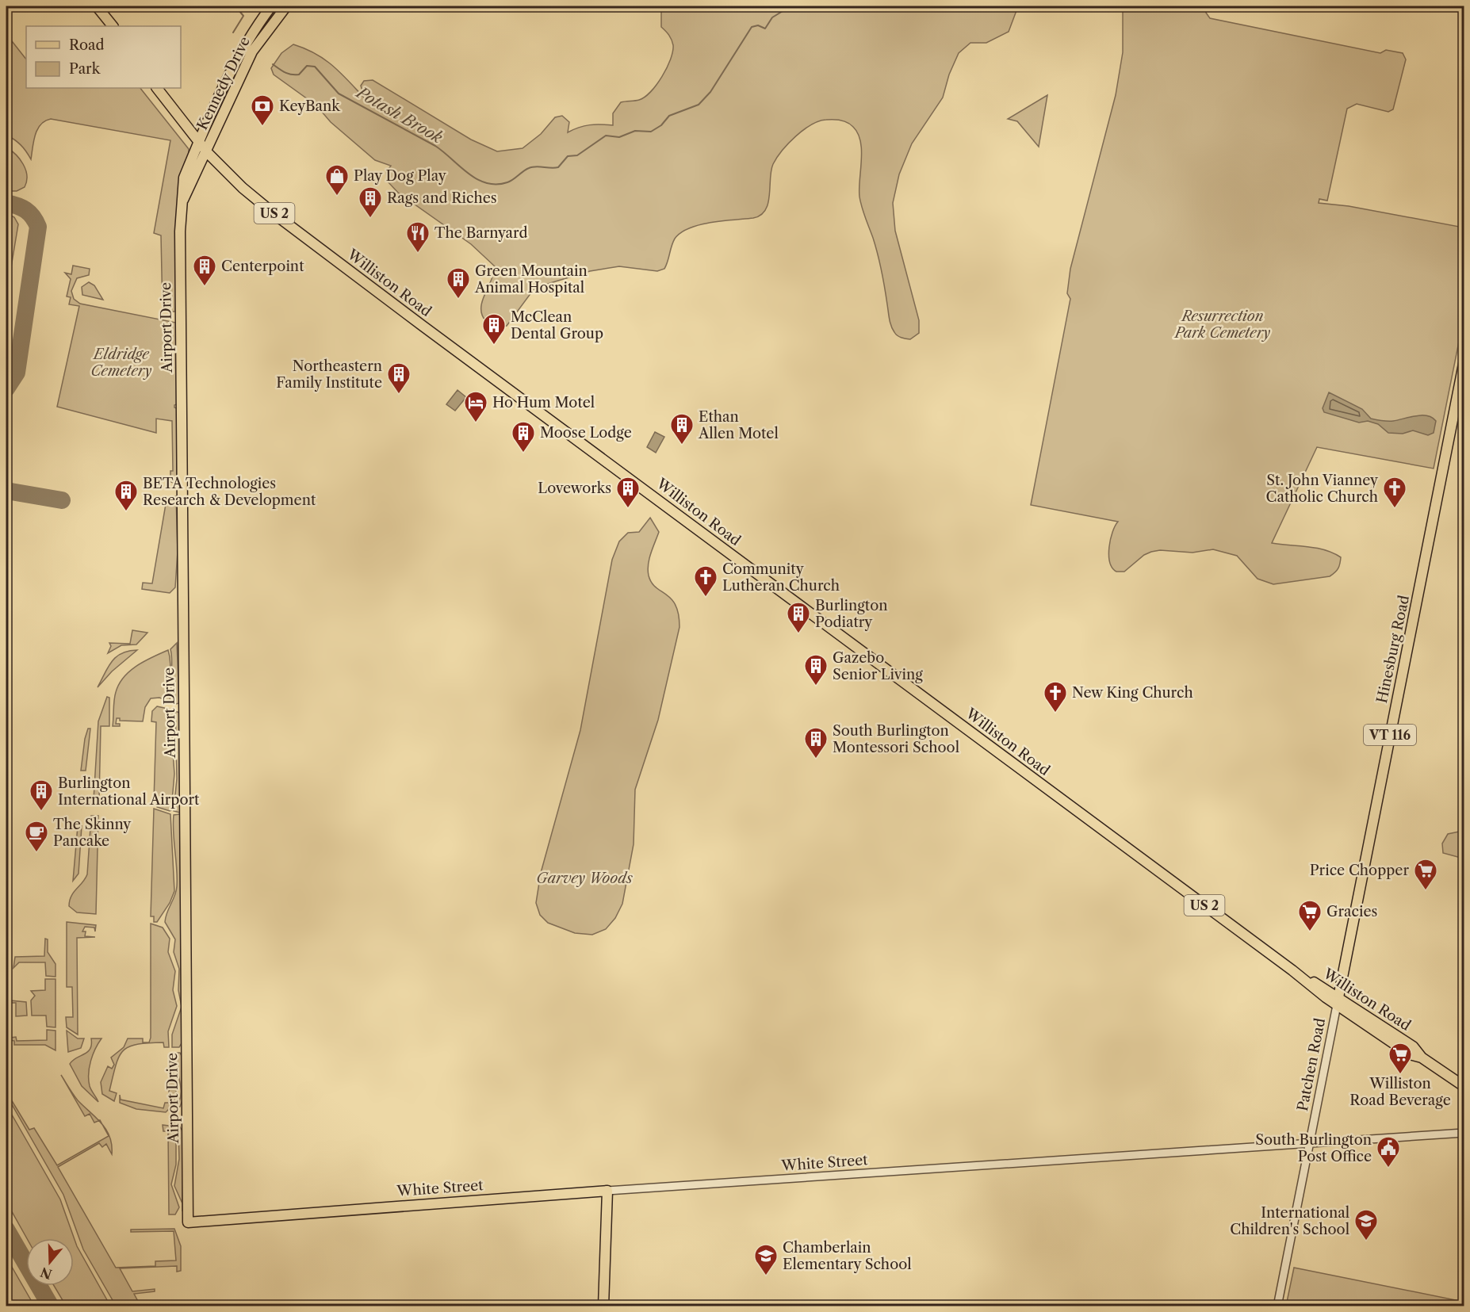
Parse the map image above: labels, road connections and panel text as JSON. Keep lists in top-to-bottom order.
{
  "streets": {
    "main road": [
      "Kennedy Drive",
      "US 2",
      "Williston Road",
      "Airport Drive",
      "Hinesburg Road",
      "VT 116",
      "White Street"
    ],
    "street": ["Patchen Road"]
  },
  "crossings": [
    ["Kennedy Drive", "Williston Road"],
    ["Kennedy Drive", "Airport Drive"],
    ["Williston Road", "Airport Drive"],
    ["Williston Road", "Hinesburg Road"],
    ["Williston Road", "Patchen Road"],
    ["Airport Drive", "White Street"],
    ["Hinesburg Road", "Patchen Road"],
    ["Patchen Road", "White Street"]
  ],
  "water": ["Potash Brook"],
  "parks": ["Resurrection Park Cemetery", "Eldridge Cemetery", "Garvey Woods"],
  "places": {
    "bank": ["KeyBank"],
    "shop": ["Play Dog Play"],
    "building": [
      "Rags and Riches",
      "Centerpoint",
      "Green Mountain Animal Hospital",
      "McClean Dental Group",
      "Northeastern Family Institute",
      "Ethan Allen Motel",
      "Moose Lodge",
      "Loveworks",
      "BETA Technologies Research & Development",
      "Burlington Podiatry",
      "Gazebo Senior Living",
      "South Burlington Montessori School",
      "Burlington International Airport"
    ],
    "restaurant": ["The Barnyard"],
    "hotel": ["Ho Hum Motel"],
    "church": ["St. John Vianney Catholic Church", "Community Lutheran Church", "New King Church"],
    "cafe": ["The Skinny Pancake"],
    "supermarket": ["Price Chopper", "Gracies", "Williston Road Beverage"],
    "public building": ["South Burlington Post Office"],
    "school or university": ["International Children's School", "Chamberlain Elementary School"]
  },
  "legend": ["Road", "Park"],
  "north": "bottom"
}
